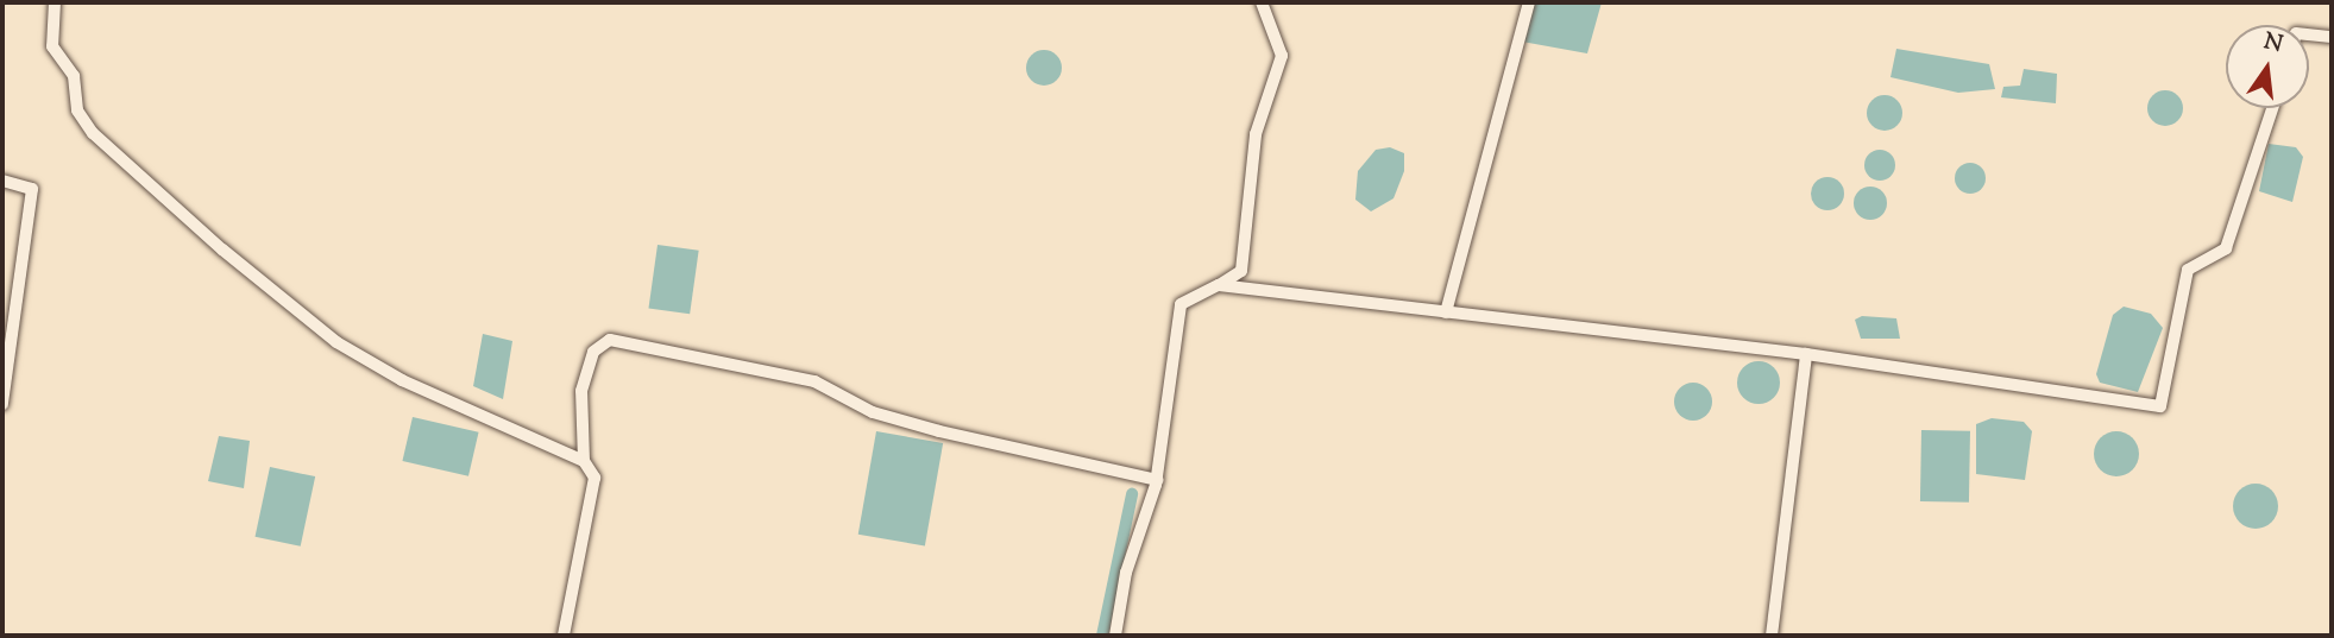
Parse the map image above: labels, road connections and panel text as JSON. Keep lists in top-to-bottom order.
{
  "north": "top"
}
